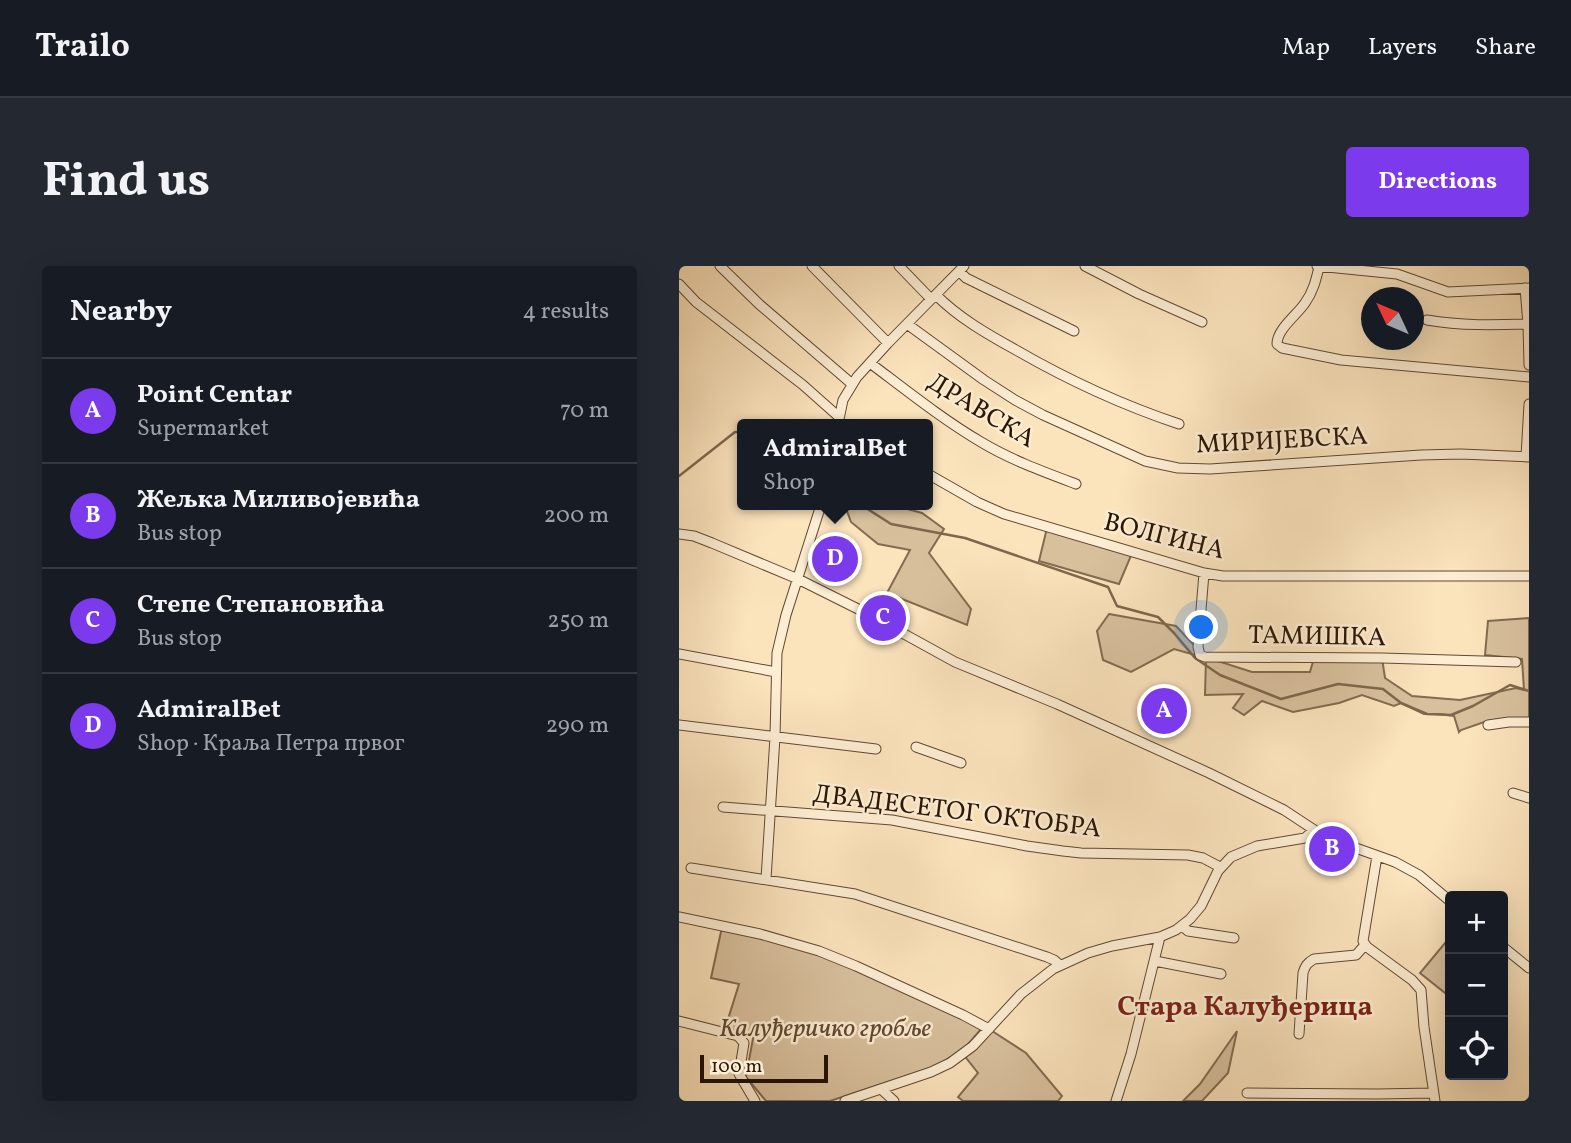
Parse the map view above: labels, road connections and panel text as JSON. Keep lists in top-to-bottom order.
{
  "streets": {
    "street": [
      "ДРАВСКА",
      "МИРИЈЕВСКА",
      "ВОЛГИНА",
      "ТАМИШКА",
      "ДВАДЕСЕТОГ ОКТОБРА"
    ]
  },
  "crossings": [
    ["ВОЛГИНА", "ТАМИШКА"]
  ],
  "districts": ["Стара Калуђерица"],
  "parks": ["Калуђеричко гробље"],
  "scale_bar": "100 m",
  "north": "top left",
  "page": {
    "header": "Trailo",
    "nav": ["Map", "Layers", "Share"],
    "buttons": "Directions",
    "title": "Find us",
    "heading": ["Nearby", "4 results"],
    "list": [
      {
        "mark": "A",
        "name": "Point Centar",
        "note": "Supermarket",
        "value": "70 m"
      },
      {
        "mark": "B",
        "name": "Жељка Миливојевића",
        "note": "Bus stop",
        "value": "200 m"
      },
      {
        "mark": "C",
        "name": "Степе Степановића",
        "note": "Bus stop",
        "value": "250 m"
      },
      {
        "mark": "D",
        "name": "AdmiralBet",
        "note": "Shop · Краља Петра првог",
        "value": "290 m"
      }
    ],
    "popup": ["AdmiralBet", "Shop"],
    "pins": [
      "D",
      "C",
      "A",
      "B"
    ],
    "map_buttons": ["+", "−"],
    "scale": "100 m"
  }
}
